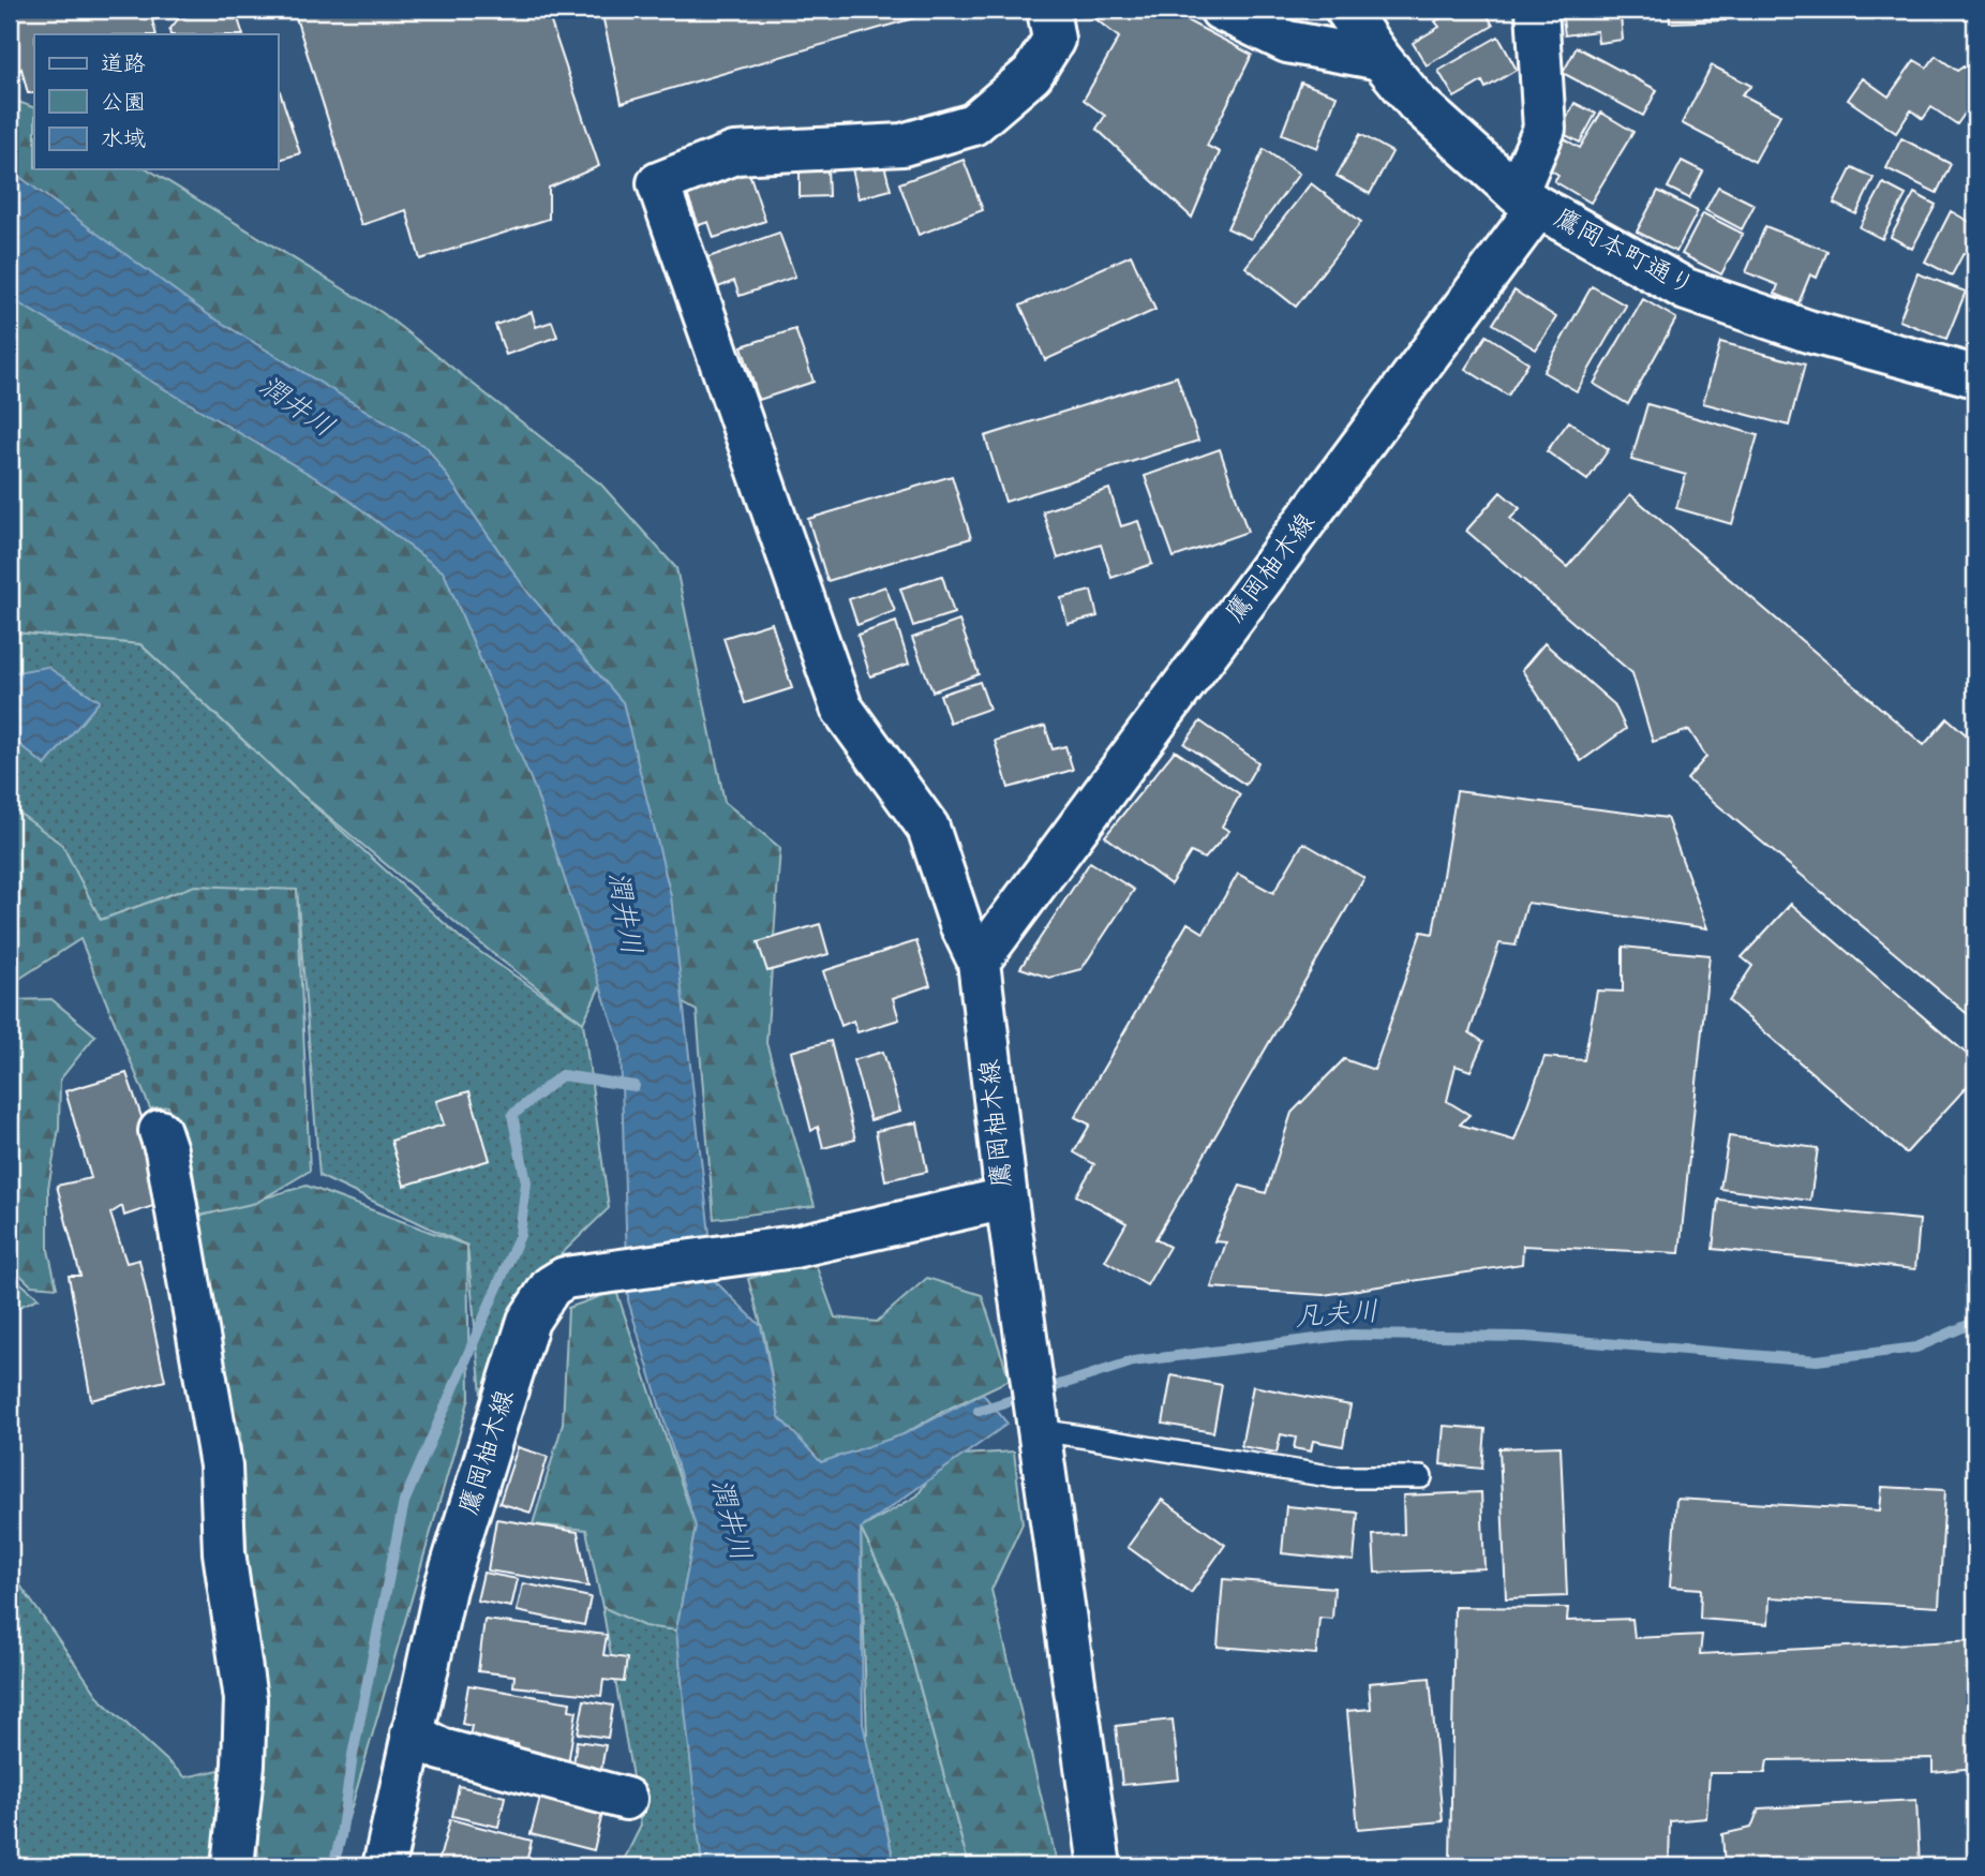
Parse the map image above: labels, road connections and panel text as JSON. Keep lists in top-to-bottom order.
{
  "streets": {
    "street": ["鷹岡本町通り", "鷹岡柚木線"]
  },
  "crossings": [
    ["鷹岡本町通り", "鷹岡柚木線"]
  ],
  "water": ["潤井川", "凡夫川"],
  "legend": ["道路", "公園", "水域"]
}
